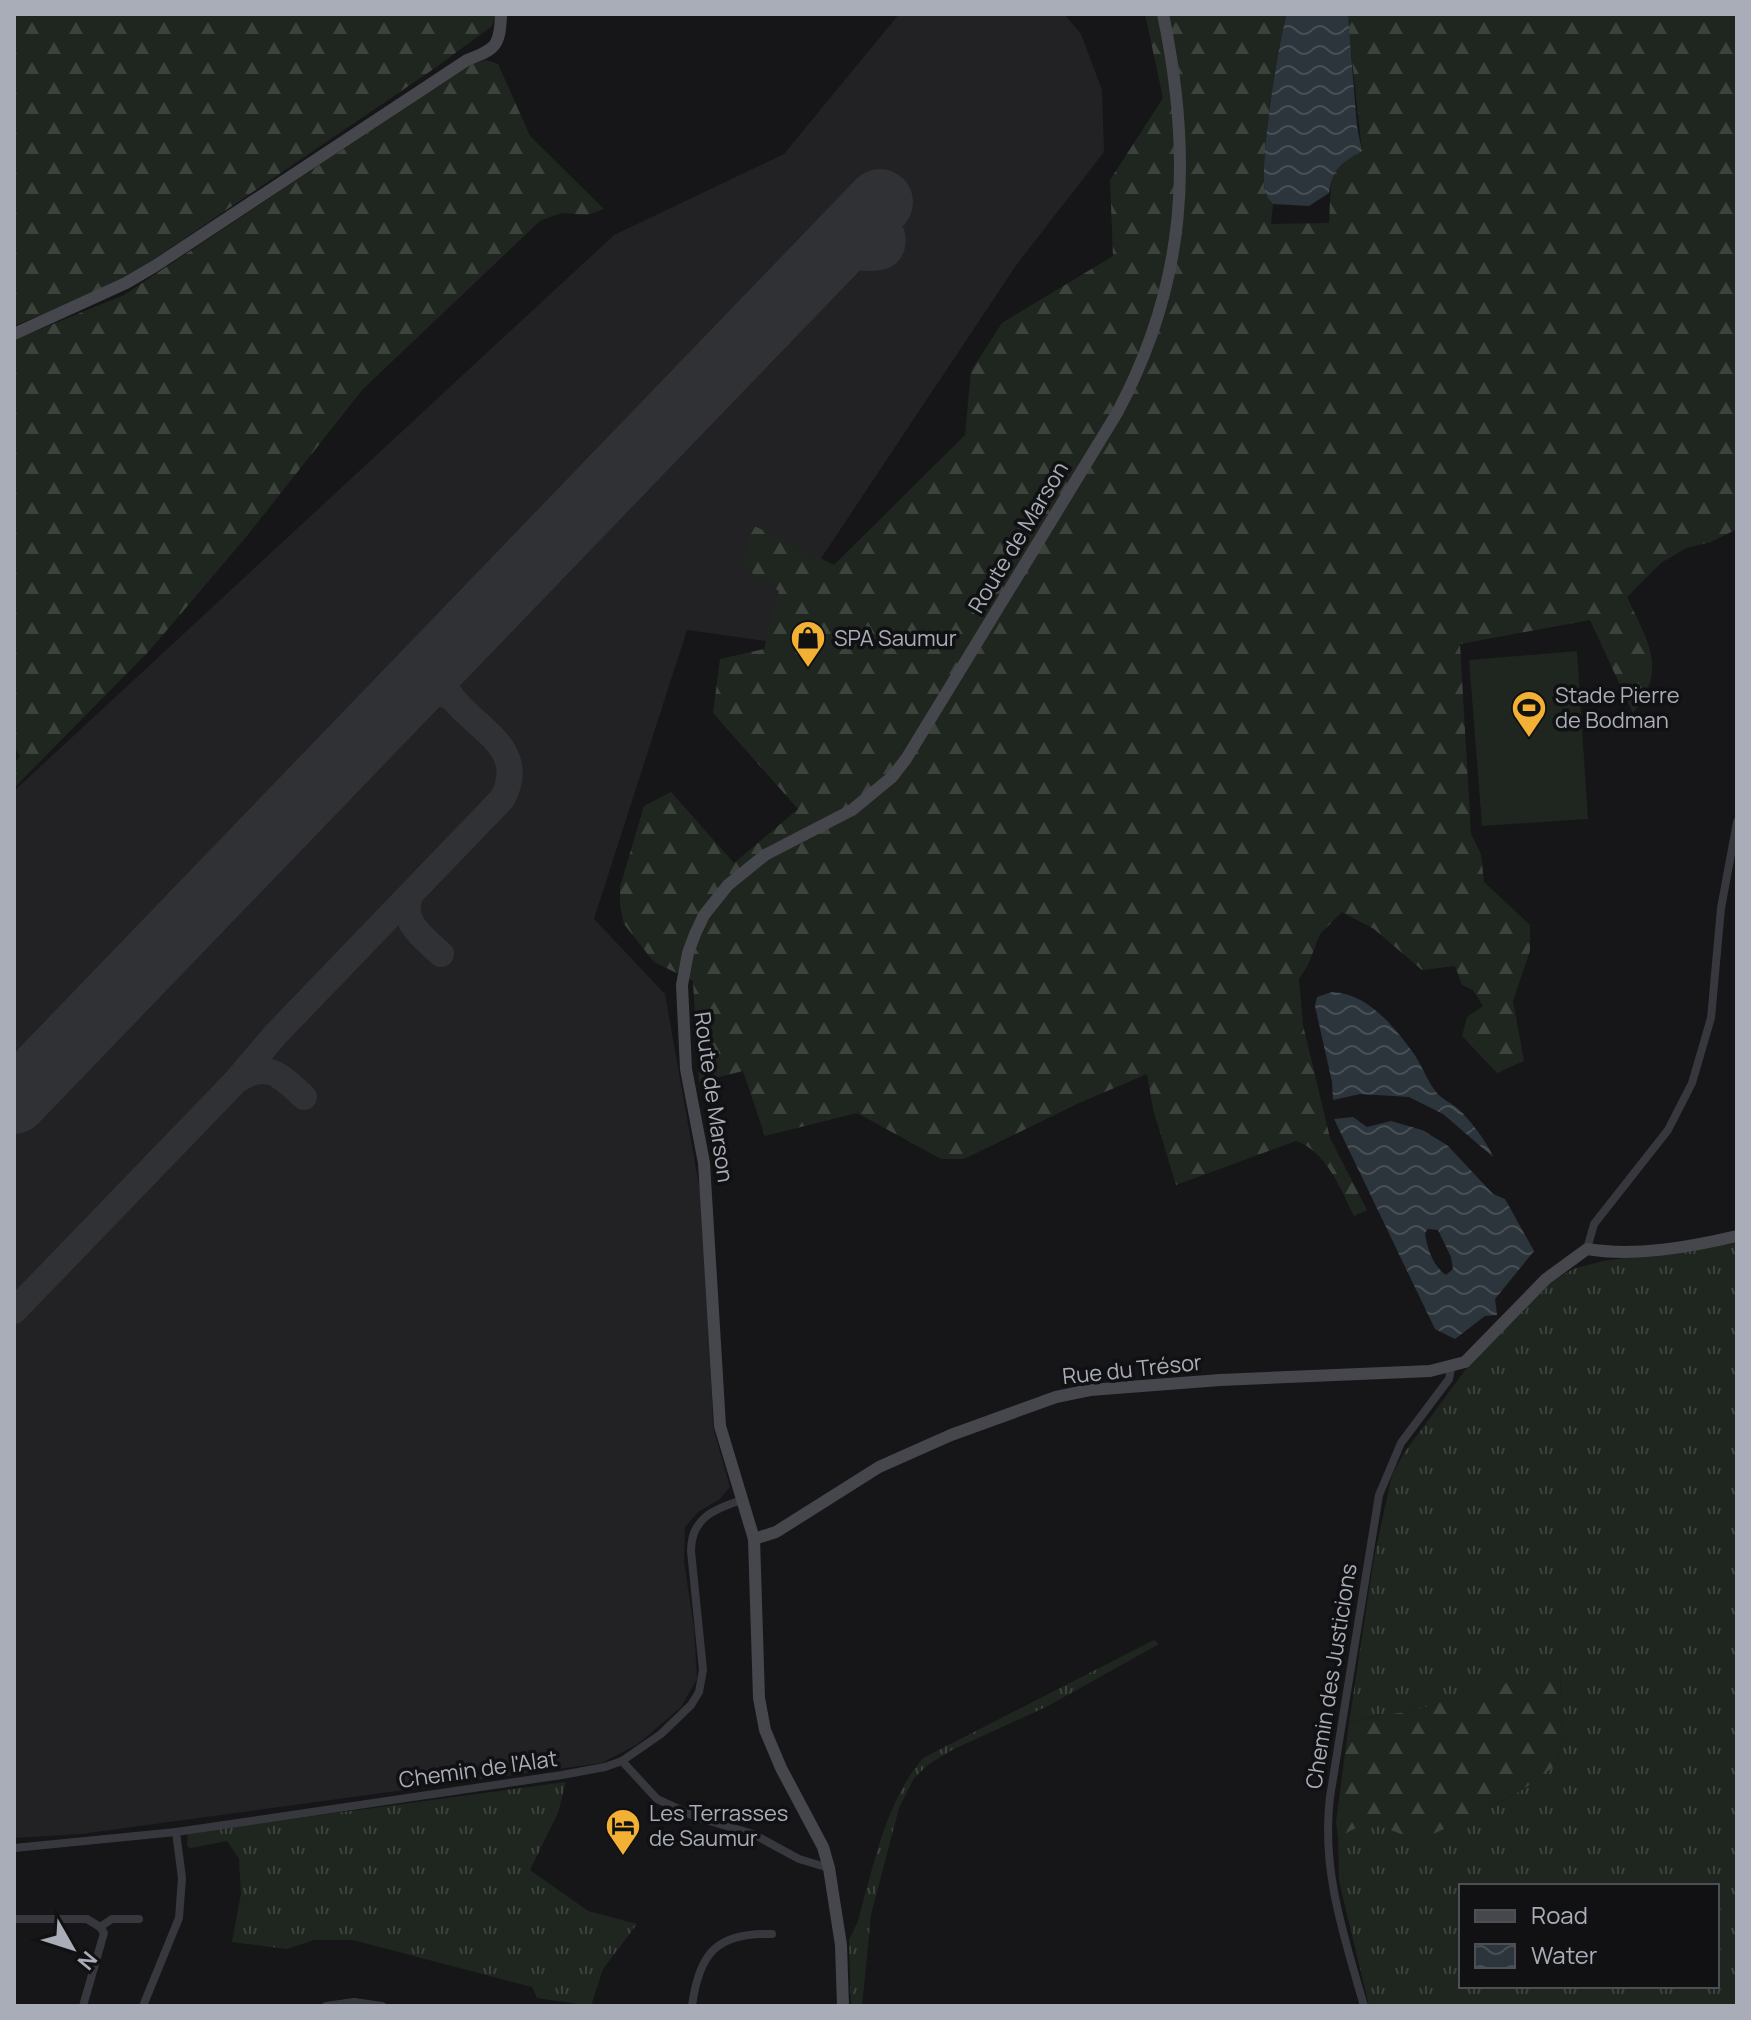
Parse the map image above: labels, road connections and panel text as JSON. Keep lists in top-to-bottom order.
{
  "streets": {
    "street": [
      "Route de Marson",
      "Rue du Trésor",
      "Chemin des Justicions",
      "Chemin de l'Alat"
    ]
  },
  "crossings": [
    ["Route de Marson", "Rue du Trésor"],
    ["Route de Marson", "Chemin de l'Alat"],
    ["Rue du Trésor", "Chemin des Justicions"]
  ],
  "places": {
    "shop": ["SPA Saumur"],
    "sports": ["Stade Pierre de Bodman"],
    "hotel": ["Les Terrasses de Saumur"]
  },
  "legend": ["Road", "Water"],
  "north": "bottom right"
}
